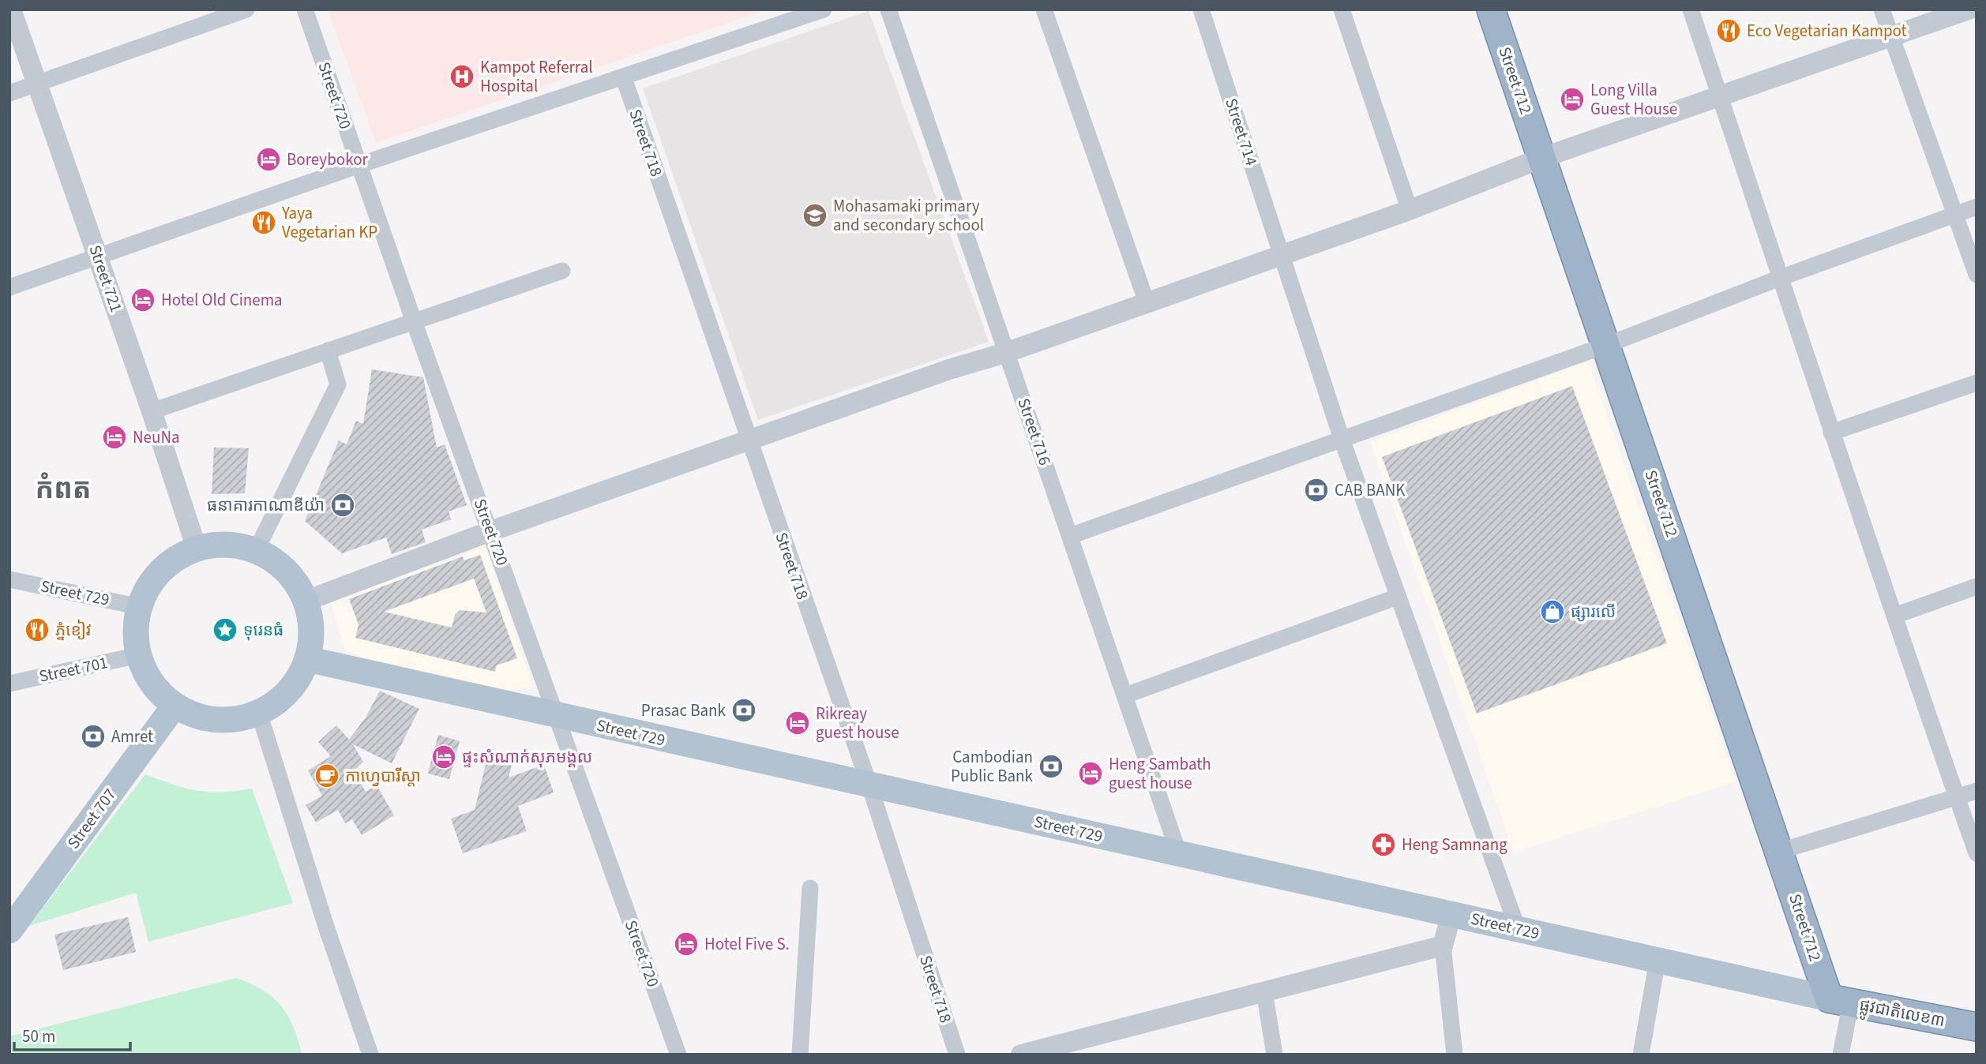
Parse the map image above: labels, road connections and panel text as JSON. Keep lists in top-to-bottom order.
{
  "streets": {
    "highway": ["Street 712", "ផ្លូវជាតិលេខ៣"],
    "main road": ["Street 729", "Street 707"],
    "street": [
      "Street 720",
      "Street 714",
      "Street 718",
      "Street 721",
      "Street 716",
      "Street 701"
    ]
  },
  "crossings": [
    ["Street 712", "Street 729"],
    ["Street 712", "ផ្លូវជាតិលេខ៣"],
    ["Street 720", "Street 729"],
    ["Street 714", "Street 729"],
    ["Street 718", "Street 729"],
    ["Street 721", "Street 729"],
    ["Street 721", "Street 701"],
    ["Street 721", "Street 707"],
    ["Street 716", "Street 729"],
    ["Street 729", "Street 701"],
    ["Street 729", "Street 707"],
    ["Street 729", "ផ្លូវជាតិលេខ៣"],
    ["Street 701", "Street 707"]
  ],
  "districts": ["កំពត"],
  "places": {
    "restaurant": ["Eco Vegetarian Kampot", "Yaya Vegetarian KP", "ភ្នំខៀវ"],
    "hospital": ["Kampot Referral Hospital"],
    "hotel": [
      "Long Villa Guest House",
      "Boreybokor",
      "Hotel Old Cinema",
      "NeuNa",
      "Rikreay guest house",
      "ផ្ទះសំណាក់សុភមង្គល",
      "Heng Sambath guest house",
      "Hotel Five S."
    ],
    "school or university": ["Mohasamaki primary and secondary school"],
    "bank": [
      "CAB BANK",
      "ធនាគារកាណាឌីយ៉ា",
      "Prasac Bank",
      "Amret",
      "Cambodian Public Bank"
    ],
    "shop": ["ផ្សារលើ"],
    "place": ["ទុរេនធំ"],
    "cafe": ["កាហ្វេបារីស្តា"],
    "pharmacy": ["Heng Samnang"]
  },
  "scale_bar": "50 m"
}
